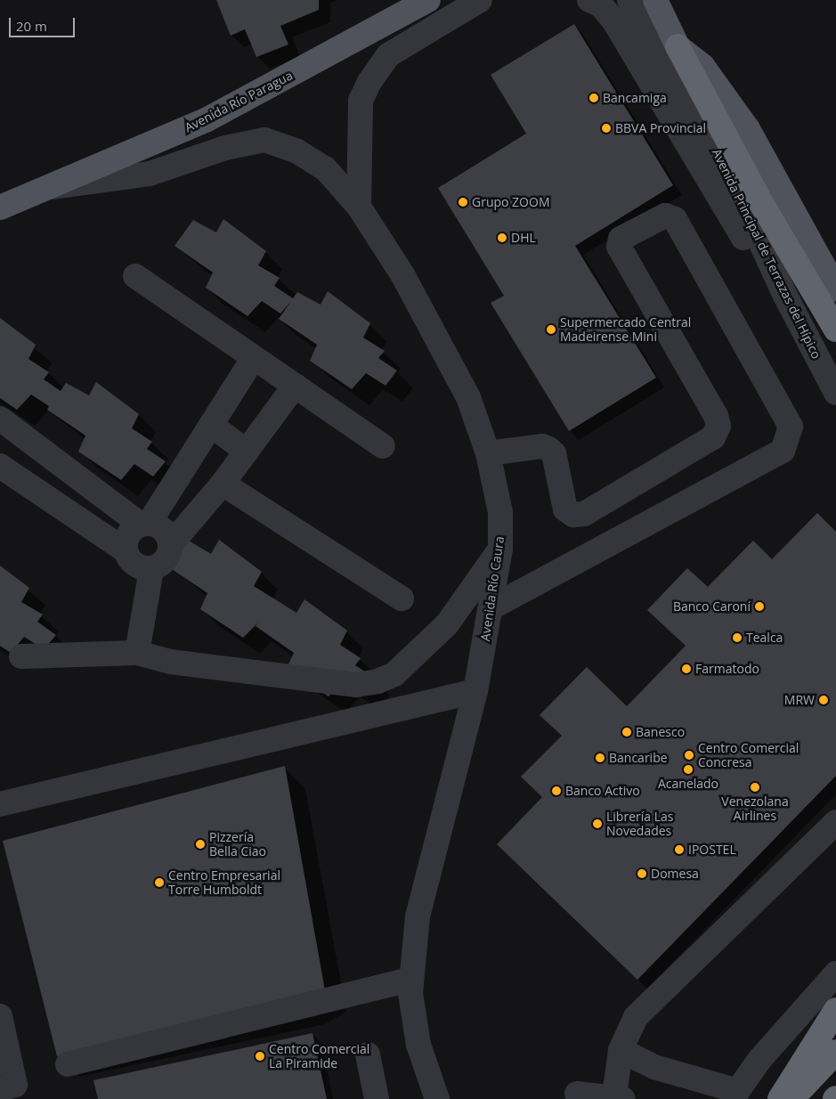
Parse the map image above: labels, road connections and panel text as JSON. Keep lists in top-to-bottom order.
{
  "streets": {
    "main road": ["Avenida Río Paragua"],
    "street": ["Avenida Principal de Terrazas del Hípico", "Avenida Río Caura"]
  },
  "crossings": [
    ["Avenida Río Paragua", "Avenida Río Caura"]
  ],
  "places": [
    "Bancamiga",
    "BBVA Provincial",
    "Grupo ZOOM",
    "DHL",
    "Supermercado Central Madeirense Mini",
    "Banco Caroní",
    "Tealca",
    "Farmatodo",
    "MRW",
    "Banesco",
    "Centro Comercial Concresa",
    "Bancaribe",
    "Acanelado",
    "Venezolana Airlines",
    "Banco Activo",
    "Librería Las Novedades",
    "Pizzería Bella Ciao",
    "IPOSTEL",
    "Domesa",
    "Centro Empresarial Torre Humboldt",
    "Centro Comercial La Piramide"
  ],
  "scale_bar": "20 m"
}
